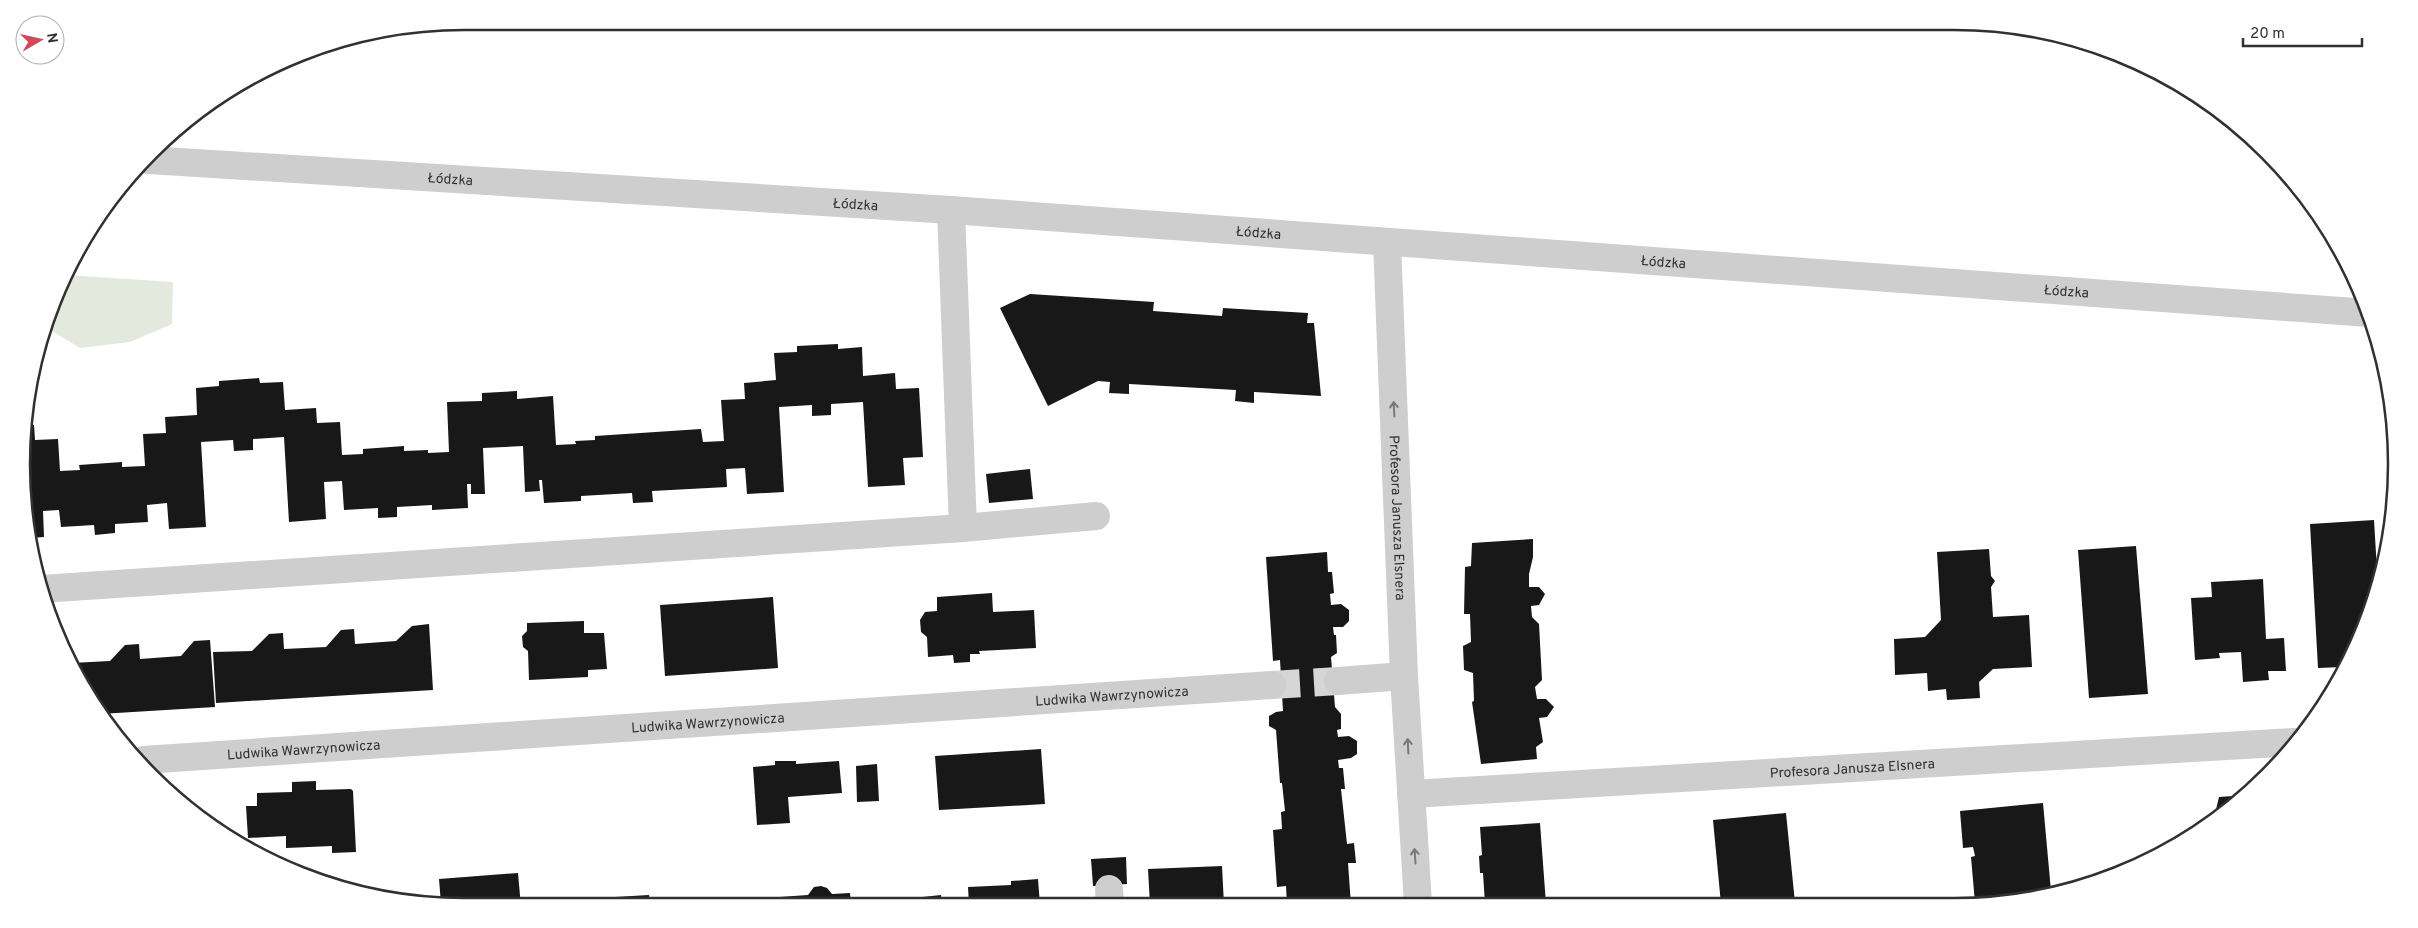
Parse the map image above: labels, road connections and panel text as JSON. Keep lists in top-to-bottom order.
{
  "streets": {
    "street": ["Łódzka", "Profesora Janusza Elsnera", "Ludwika Wawrzynowicza"]
  },
  "crossings": [
    ["Łódzka", "Profesora Janusza Elsnera"]
  ],
  "one_way": ["Profesora Janusza Elsnera"],
  "scale_bar": "20 m",
  "north": "right"
}
